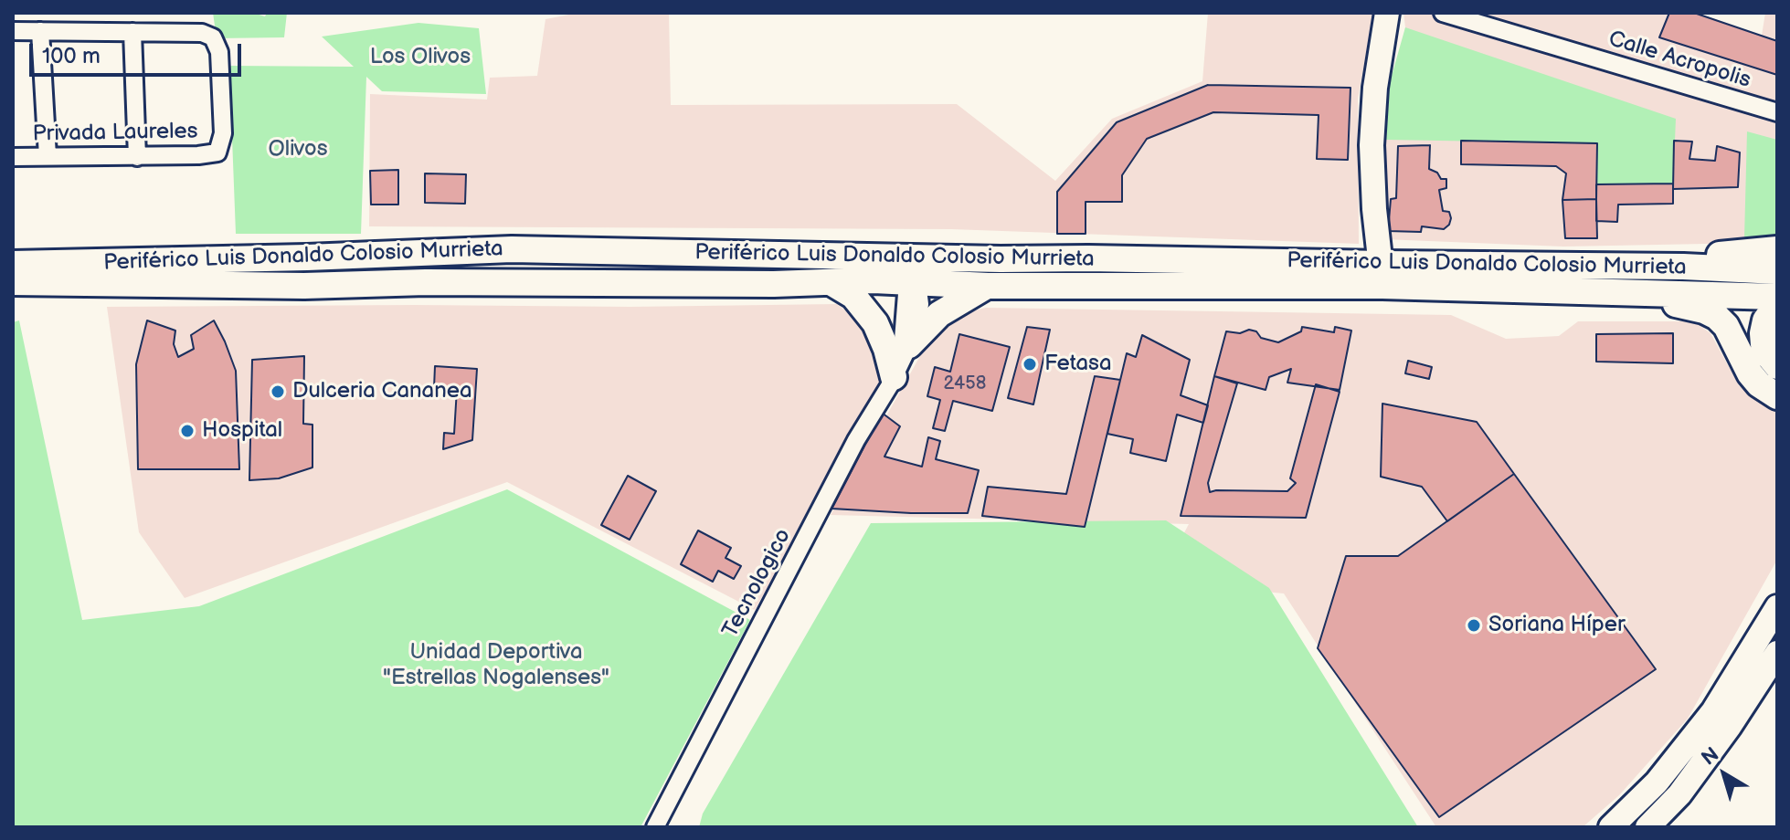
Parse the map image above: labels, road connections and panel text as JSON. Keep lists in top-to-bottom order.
{
  "streets": {
    "main road": ["Periférico Luis Donaldo Colosio Murrieta"],
    "street": ["Calle Acropolis", "Privada Laureles", "Tecnologico"]
  },
  "crossings": [
    ["Periférico Luis Donaldo Colosio Murrieta", "Tecnologico"]
  ],
  "parks": ["Los Olivos", "Olivos", "Unidad Deportiva \"Estrellas Nogalenses\""],
  "places": [
    "Fetasa",
    "Dulceria Cananea",
    "Hospital",
    "Soriana Híper"
  ],
  "house_numbers": ["2458"],
  "scale_bar": "100 m",
  "north": "top left"
}
